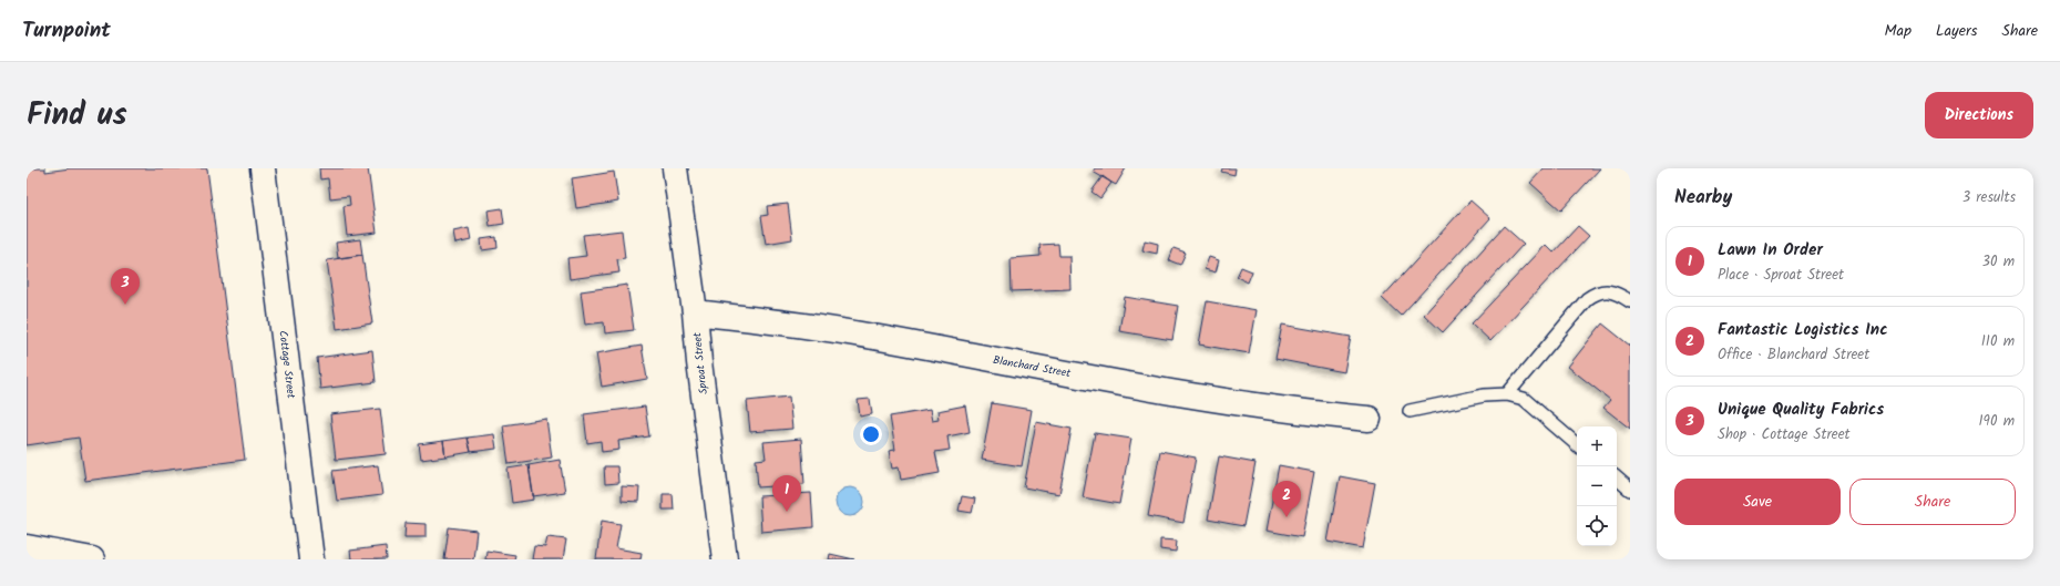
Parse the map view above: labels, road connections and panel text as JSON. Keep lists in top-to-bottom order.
{
  "streets": {
    "street": ["Sproat Street", "Cottage Street", "Blanchard Street"]
  },
  "crossings": [
    ["Sproat Street", "Blanchard Street"]
  ],
  "page": {
    "header": "Turnpoint",
    "nav": ["Map", "Layers", "Share"],
    "title": "Find us",
    "buttons": [
      "Directions",
      ["Save", "Share"]
    ],
    "heading": ["Nearby", "3 results"],
    "list": [
      {
        "mark": "1",
        "name": "Lawn In Order",
        "note": "Place · Sproat Street",
        "value": "30 m"
      },
      {
        "mark": "2",
        "name": "Fantastic Logistics Inc",
        "note": "Office · Blanchard Street",
        "value": "110 m"
      },
      {
        "mark": "3",
        "name": "Unique Quality Fabrics",
        "note": "Shop · Cottage Street",
        "value": "190 m"
      }
    ],
    "pins": ["3", "1", "2"],
    "map_buttons": ["+", "−"]
  }
}
